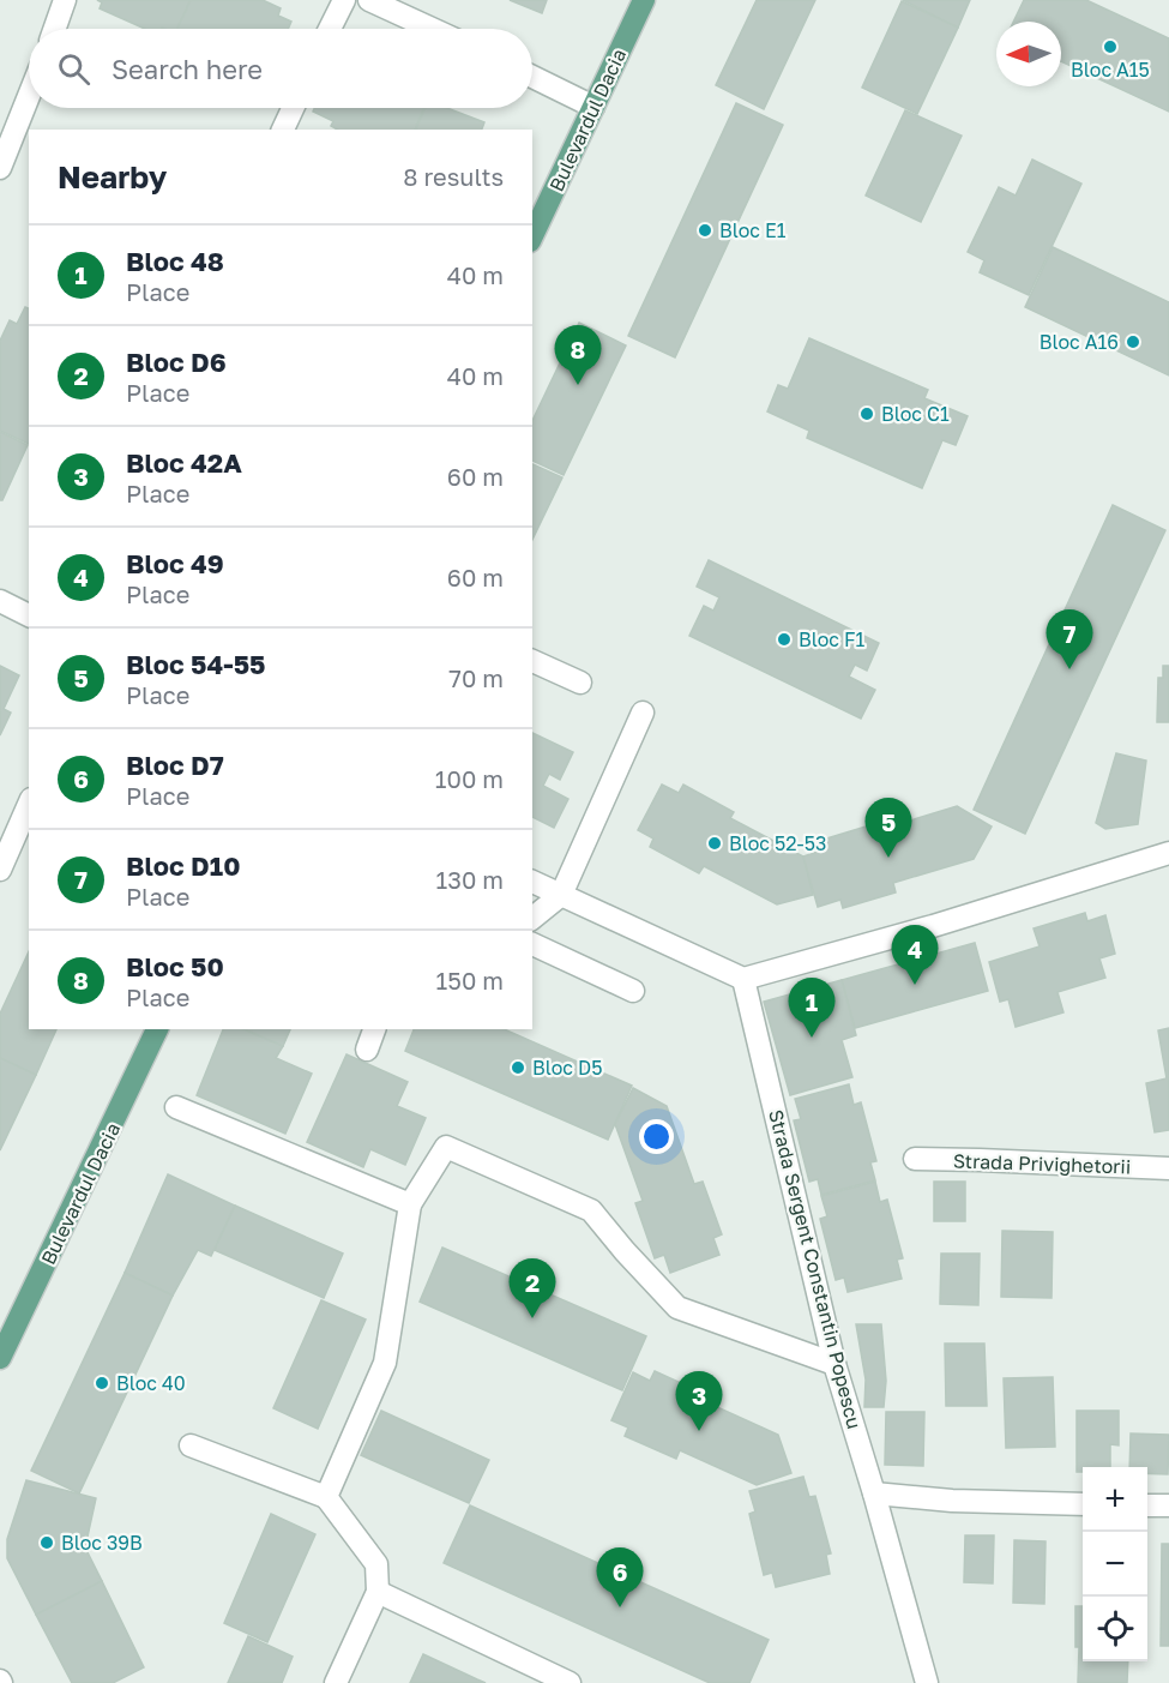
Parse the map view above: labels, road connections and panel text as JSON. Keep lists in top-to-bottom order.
{
  "streets": {
    "main road": ["Bulevardul Dacia"],
    "street": ["Strada Privighetorii", "Strada Sergent Constantin Popescu"]
  },
  "places": [
    "Bloc A15",
    "Bloc E1",
    "Bloc A16",
    "Bloc C1",
    "Bloc F1",
    "Bloc 52-53",
    "Bloc D5",
    "Bloc 40",
    "Bloc 39B"
  ],
  "north": "left",
  "page": {
    "search": "Search here",
    "heading": ["Nearby", "8 results"],
    "list": [
      {
        "mark": "1",
        "name": "Bloc 48",
        "note": "Place",
        "value": "40 m"
      },
      {
        "mark": "2",
        "name": "Bloc D6",
        "note": "Place",
        "value": "40 m"
      },
      {
        "mark": "3",
        "name": "Bloc 42A",
        "note": "Place",
        "value": "60 m"
      },
      {
        "mark": "4",
        "name": "Bloc 49",
        "note": "Place",
        "value": "60 m"
      },
      {
        "mark": "5",
        "name": "Bloc 54-55",
        "note": "Place",
        "value": "70 m"
      },
      {
        "mark": "6",
        "name": "Bloc D7",
        "note": "Place",
        "value": "100 m"
      },
      {
        "mark": "7",
        "name": "Bloc D10",
        "note": "Place",
        "value": "130 m"
      },
      {
        "mark": "8",
        "name": "Bloc 50",
        "note": "Place",
        "value": "150 m"
      }
    ],
    "pins": [
      "8",
      "7",
      "5",
      "4",
      "1",
      "2",
      "3",
      "6"
    ],
    "map_buttons": ["+", "−"]
  }
}
